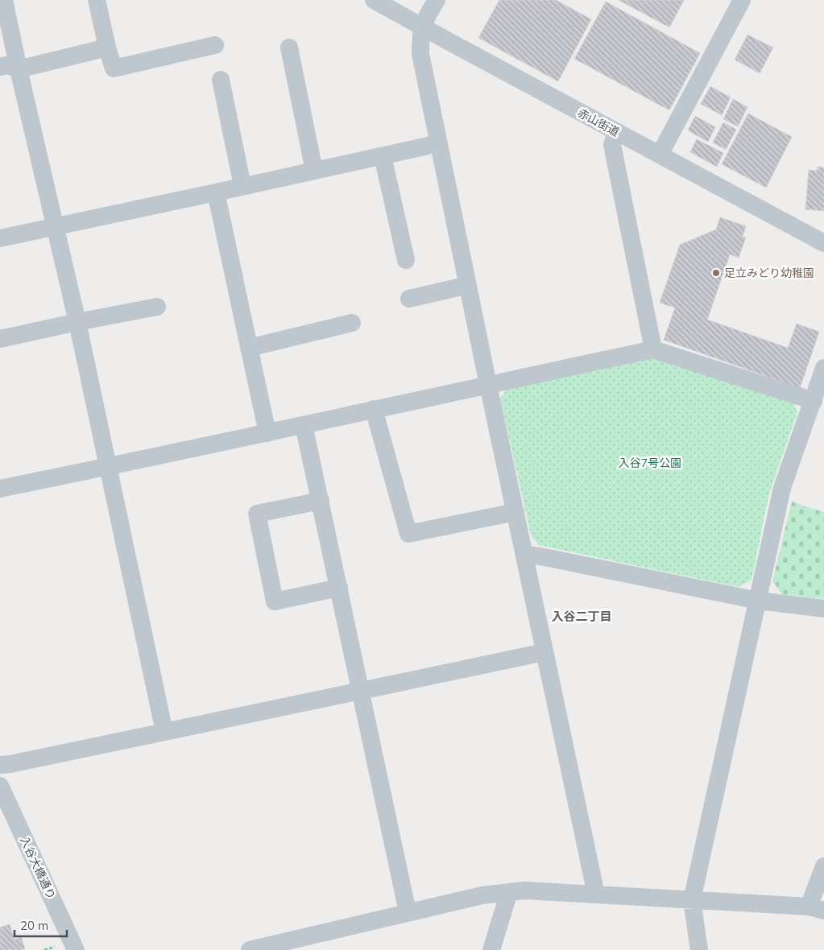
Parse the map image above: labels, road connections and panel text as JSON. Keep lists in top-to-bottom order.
{
  "streets": {
    "street": ["赤山街道", "入谷大橋通り"]
  },
  "districts": ["入谷二丁目"],
  "parks": ["入谷7号公園"],
  "places": ["足立みどり幼稚園"],
  "scale_bar": "20 m"
}
